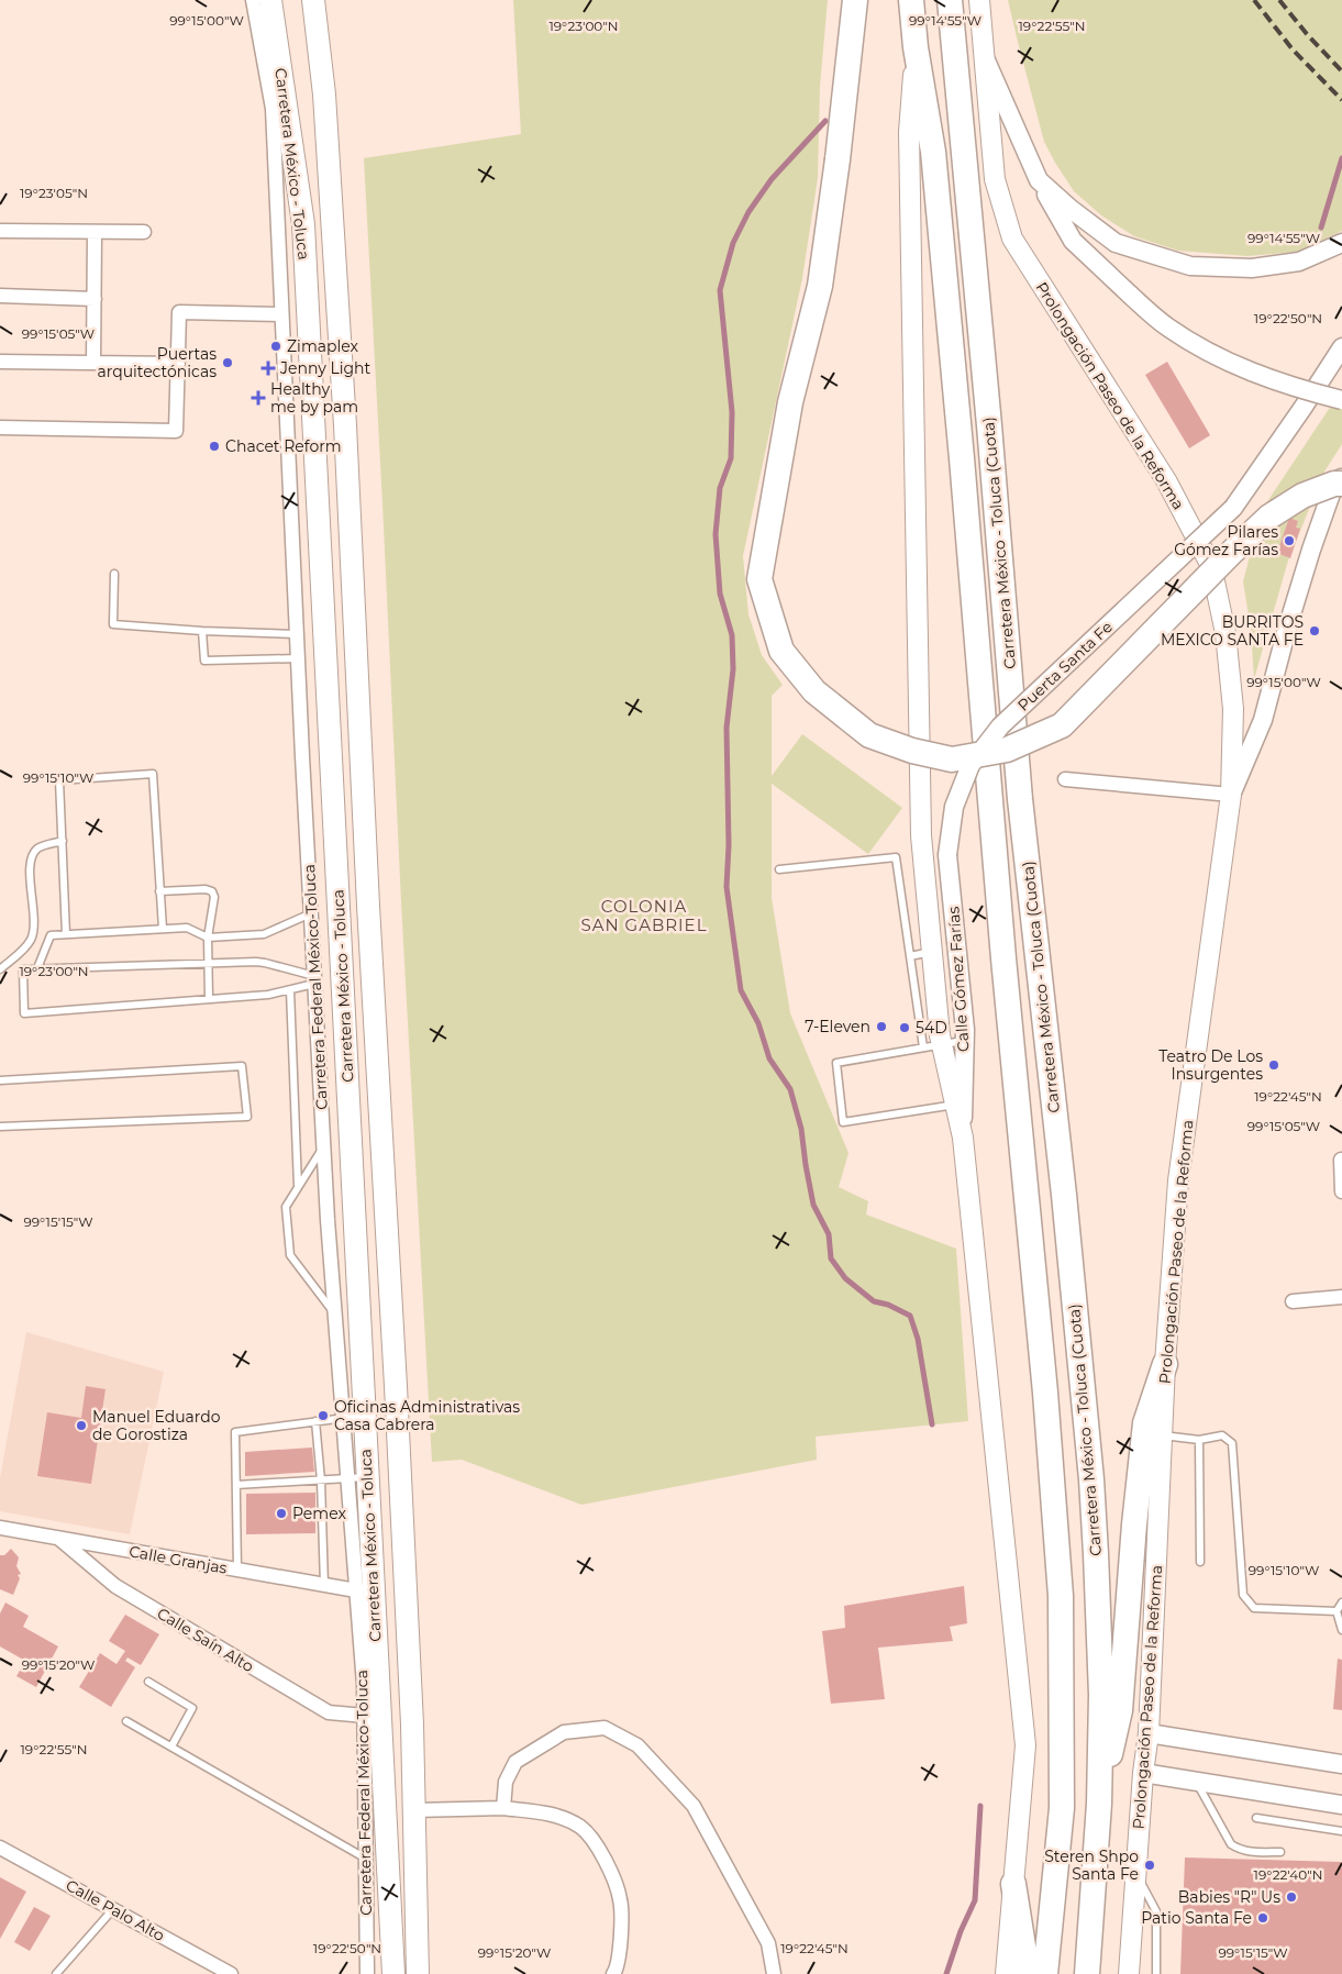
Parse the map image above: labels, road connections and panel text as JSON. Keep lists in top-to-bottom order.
{
  "streets": {
    "highway": ["Carretera México - Toluca (Cuota)"],
    "main road": ["Carretera México - Toluca", "Prolongación Paseo de la Reforma"],
    "street": [
      "Puerta Santa Fe",
      "Calle Gómez Farías",
      "Carretera Federal México-Toluca",
      "Calle Granjas",
      "Calle Saín Alto",
      "Calle Palo Alto"
    ]
  },
  "crossings": [
    ["Carretera México - Toluca", "Carretera Federal México-Toluca"],
    ["Puerta Santa Fe", "Calle Gómez Farías"],
    ["Carretera Federal México-Toluca", "Calle Granjas"],
    ["Carretera Federal México-Toluca", "Calle Saín Alto"],
    ["Calle Granjas", "Calle Saín Alto"]
  ],
  "districts": ["COLONIA SAN GABRIEL"],
  "places": {
    "other": [
      "Zimaplex",
      "Puertas arquitectónicas",
      "Chacet Reform",
      "Pilares Gómez Farías",
      "BURRITOS MEXICO SANTA FE",
      "7-Eleven",
      "54D",
      "Teatro De Los Insurgentes",
      "Oficinas Administrativas Casa Cabrera",
      "Manuel Eduardo de Gorostiza",
      "Pemex",
      "Steren Shpo Santa Fe",
      "Babies \"R\" Us",
      "Patio Santa Fe"
    ],
    "health": ["Jenny Light", "Healthy me by pam"]
  },
  "coordinates": [
    "99°14'55\"W",
    "99°15'00\"W",
    "19°23'00\"N",
    "19°22'55\"N",
    "19°23'05\"N",
    "19°22'50\"N",
    "99°15'05\"W",
    "99°15'10\"W",
    "19°22'45\"N",
    "99°15'15\"W",
    "99°15'20\"W",
    "19°22'40\"N"
  ]
}
